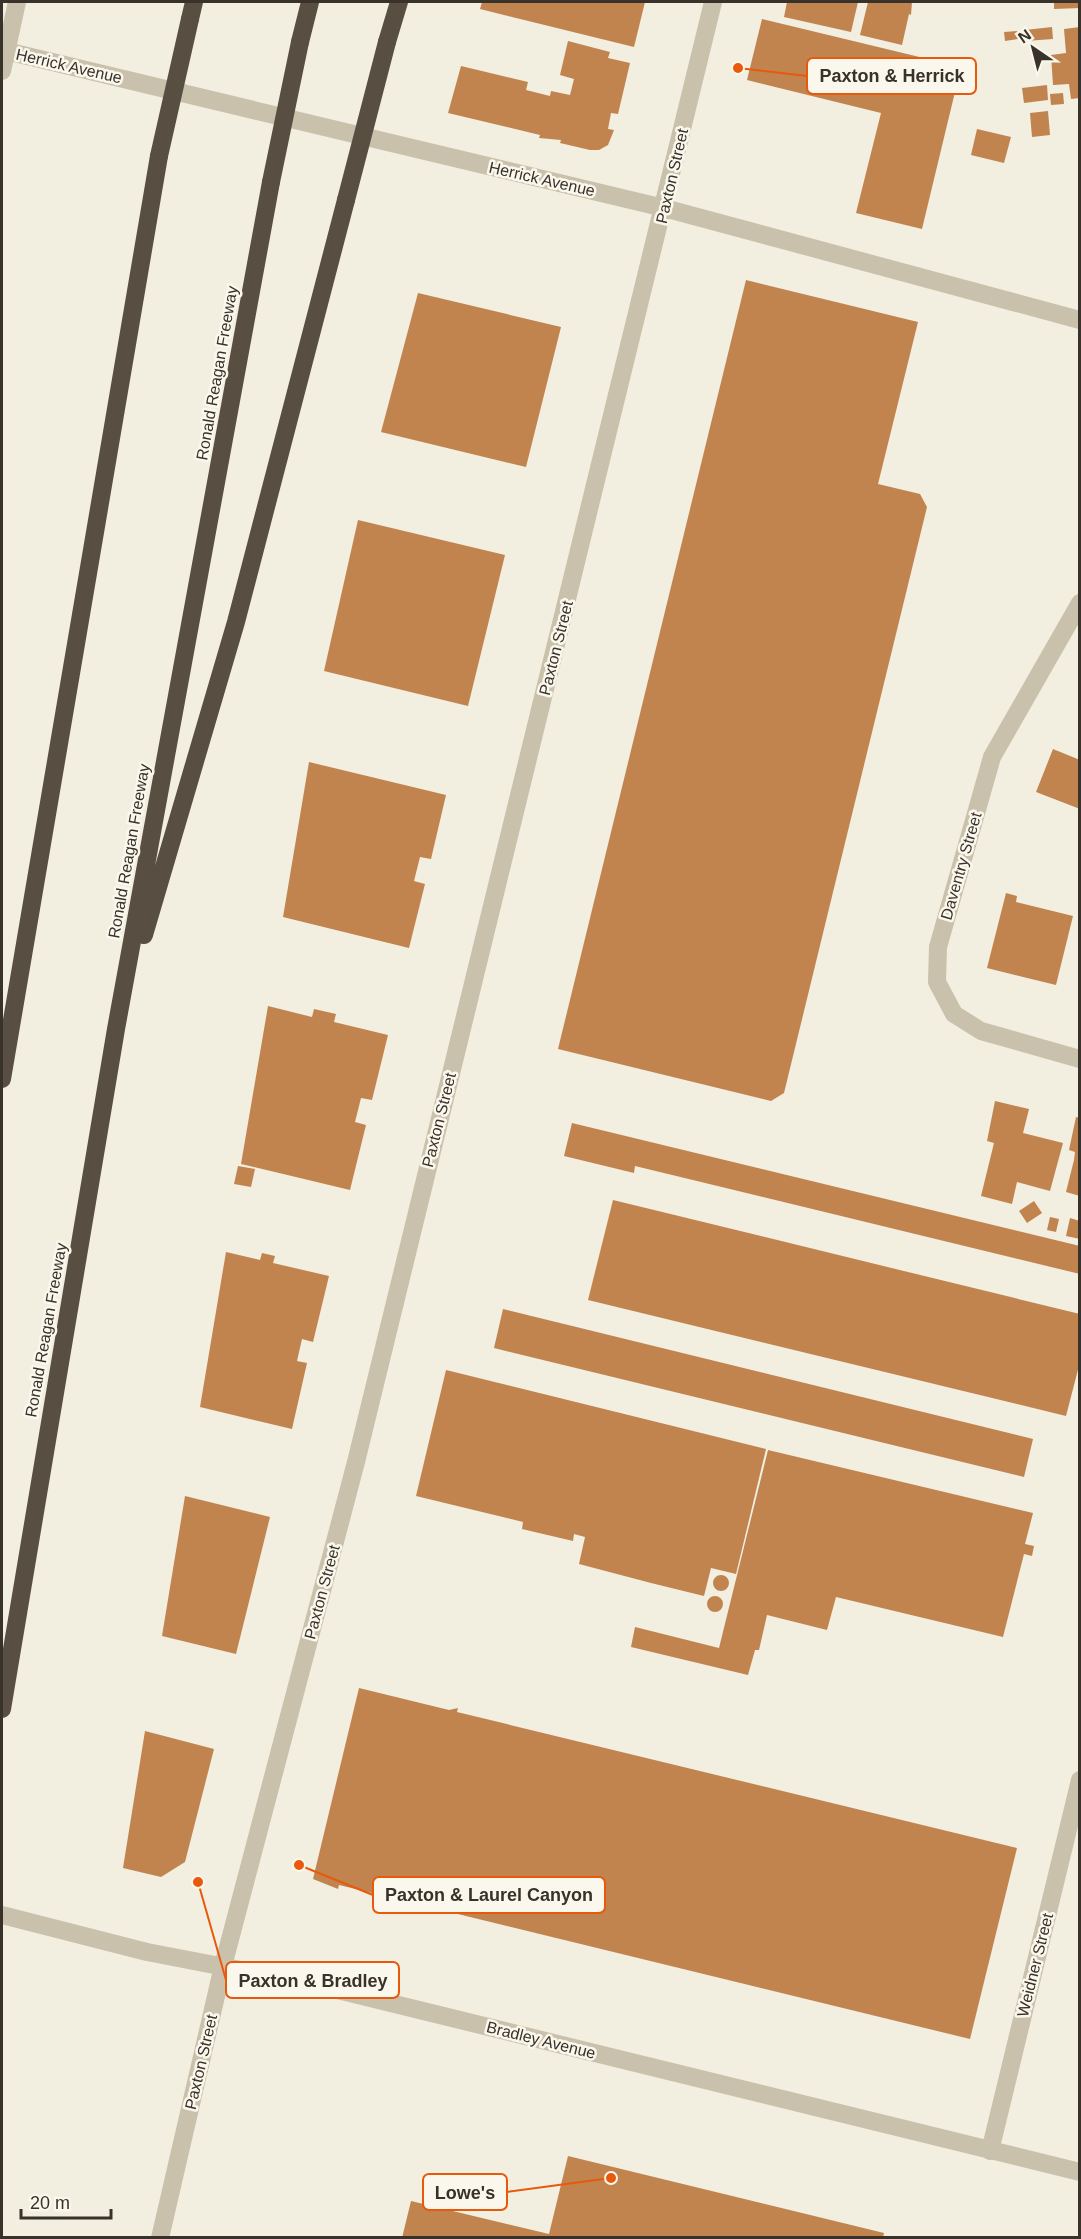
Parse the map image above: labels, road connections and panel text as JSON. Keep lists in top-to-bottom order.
{
  "streets": {
    "highway": ["Ronald Reagan Freeway"],
    "street": [
      "Herrick Avenue",
      "Paxton Street",
      "Daventry Street",
      "Weidner Street",
      "Bradley Avenue"
    ]
  },
  "crossings": [
    ["Herrick Avenue", "Paxton Street"],
    ["Paxton Street", "Bradley Avenue"],
    ["Weidner Street", "Bradley Avenue"]
  ],
  "places": [
    "Paxton & Herrick",
    "Paxton & Laurel Canyon",
    "Paxton & Bradley",
    "Lowe's"
  ],
  "scale_bar": "20 m",
  "north": "top left"
}
